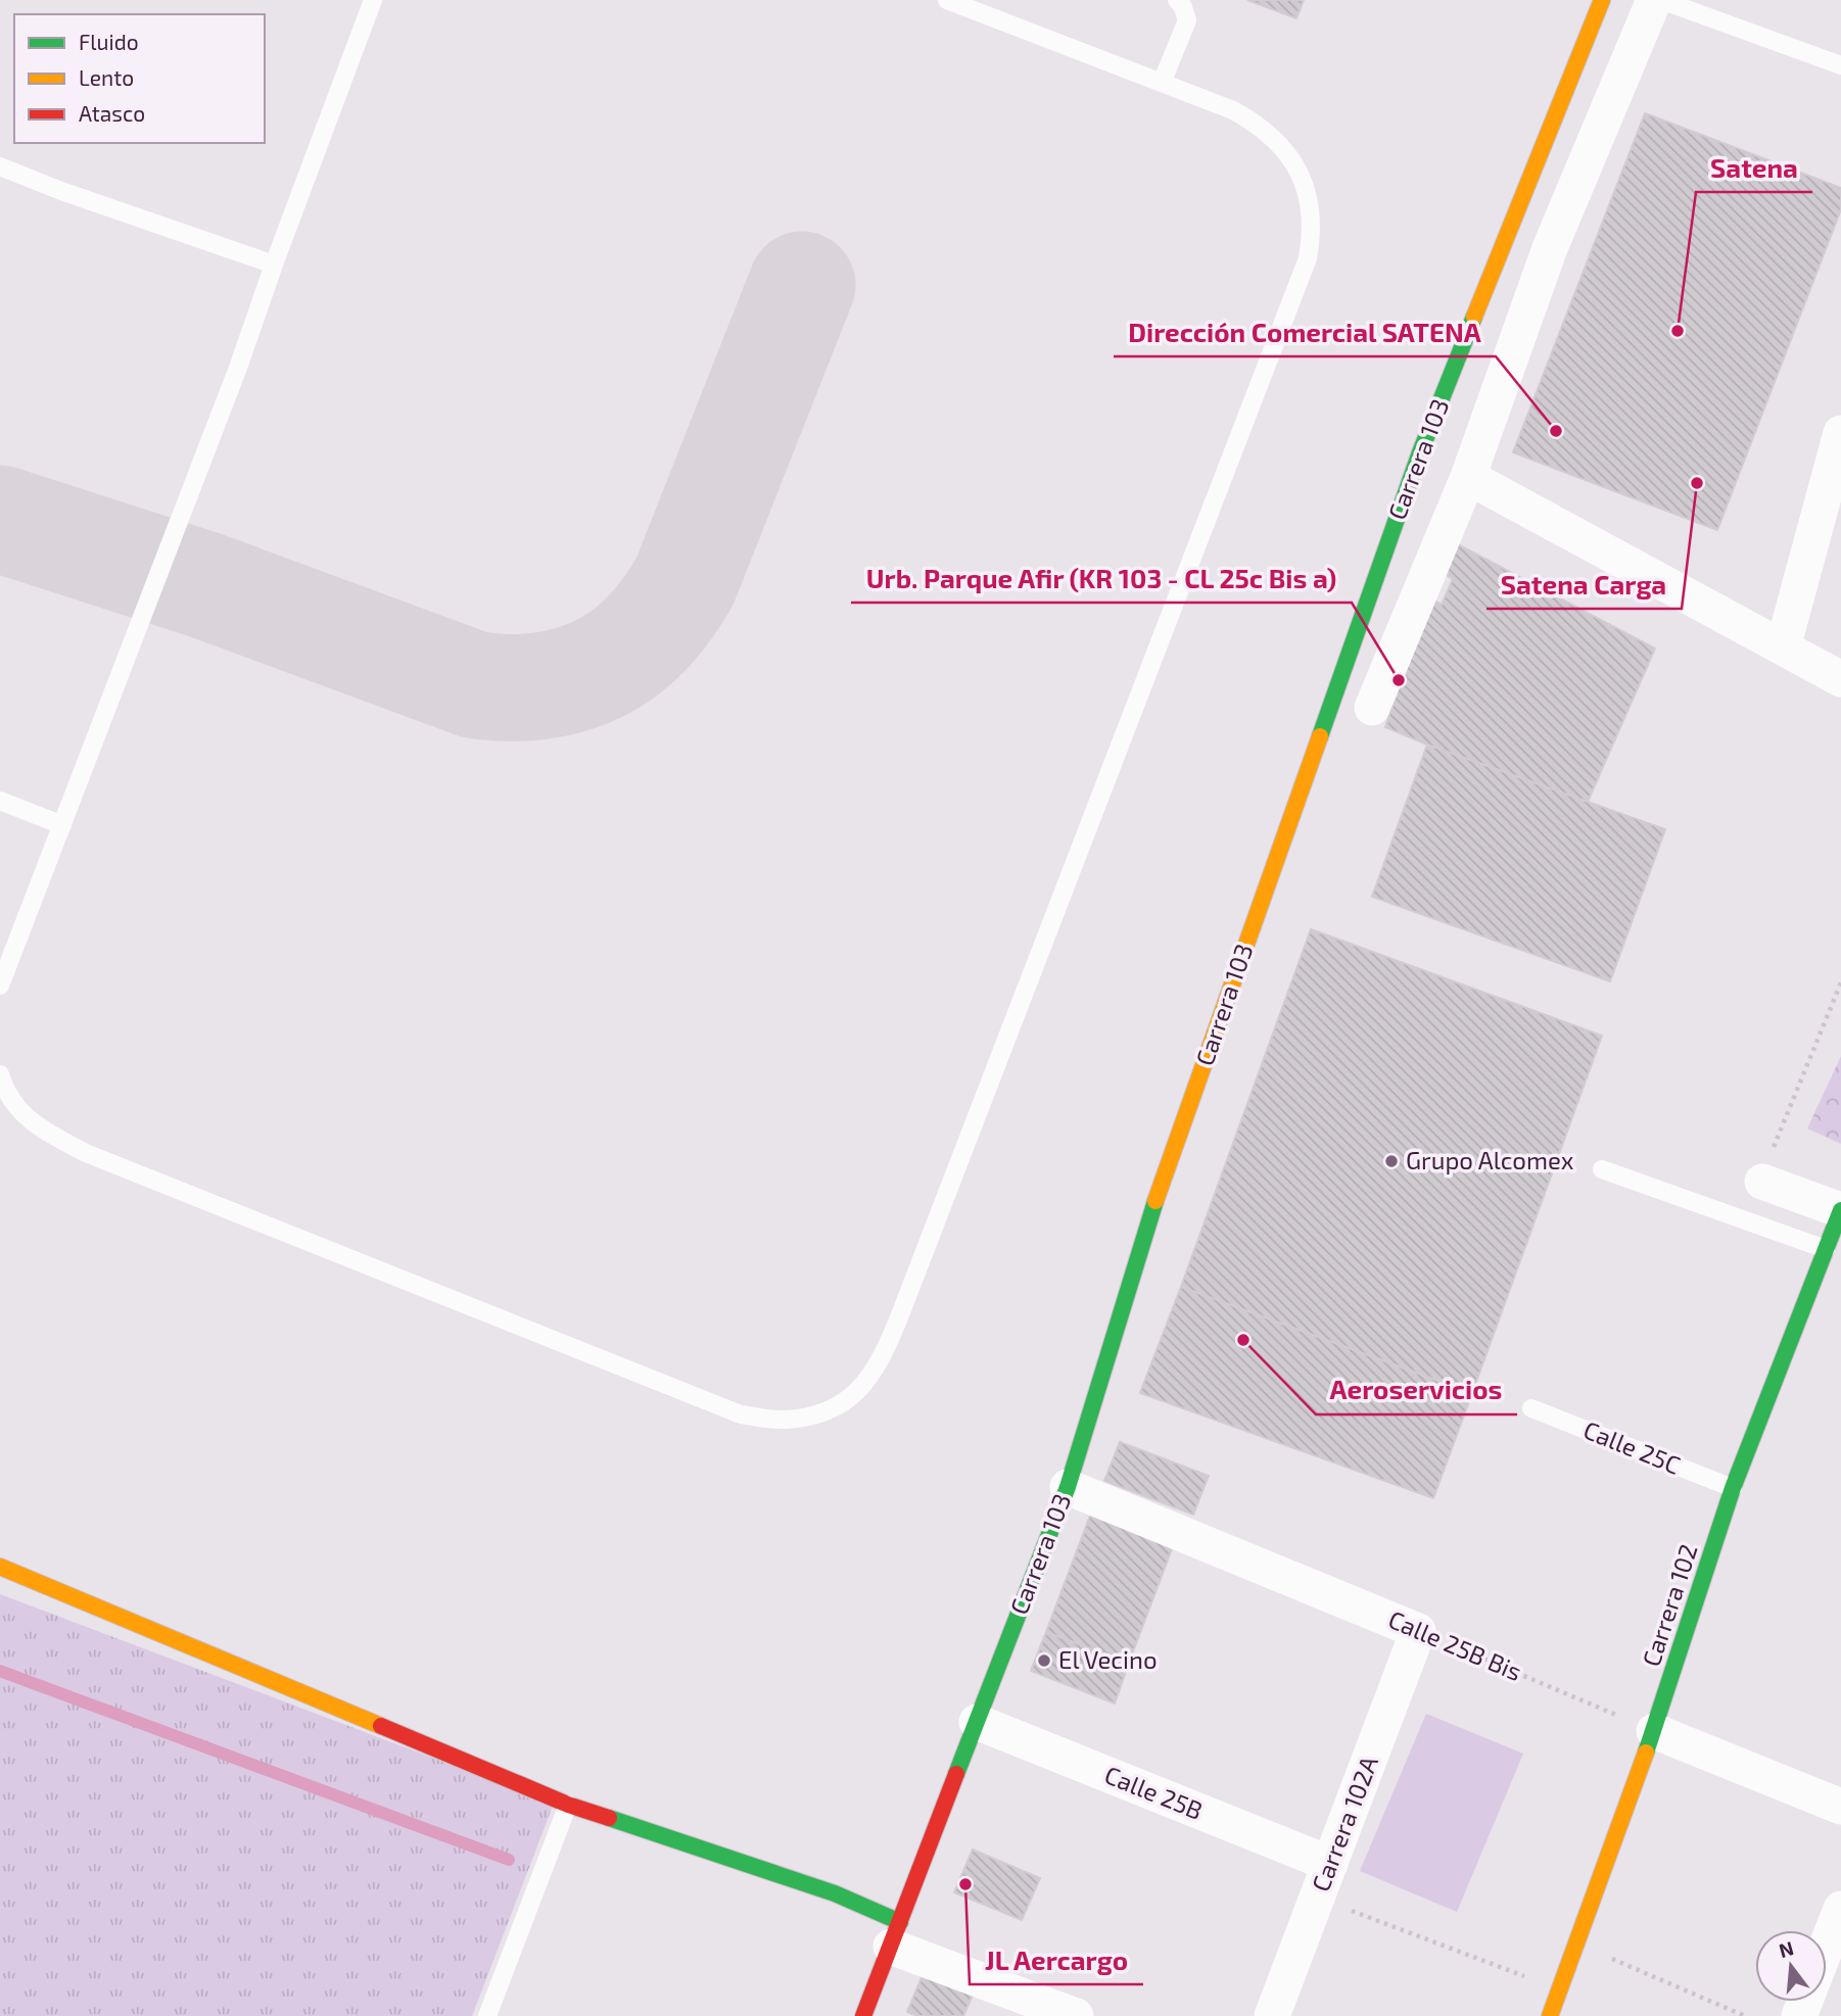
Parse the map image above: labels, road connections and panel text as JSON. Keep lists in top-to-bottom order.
{
  "streets": {
    "street": [
      "Carrera 103",
      "Carrera 102",
      "Calle 25B Bis",
      "Calle 25B",
      "Carrera 102A"
    ],
    "lane": ["Calle 25C"]
  },
  "crossings": [
    ["Carrera 103", "Calle 25B Bis"],
    ["Carrera 103", "Calle 25B"],
    ["Calle 25C", "Carrera 102"],
    ["Carrera 102", "Calle 25B Bis"],
    ["Calle 25B Bis", "Carrera 102A"],
    ["Calle 25B", "Carrera 102A"]
  ],
  "places": [
    "Satena",
    "Dirección Comercial SATENA",
    "Satena Carga",
    "Urb. Parque Afir (KR 103 - CL 25c Bis a)",
    "Grupo Alcomex",
    "Aeroservicios",
    "El Vecino",
    "JL Aercargo"
  ],
  "legend": ["Fluido", "Lento", "Atasco"],
  "north": "top"
}
